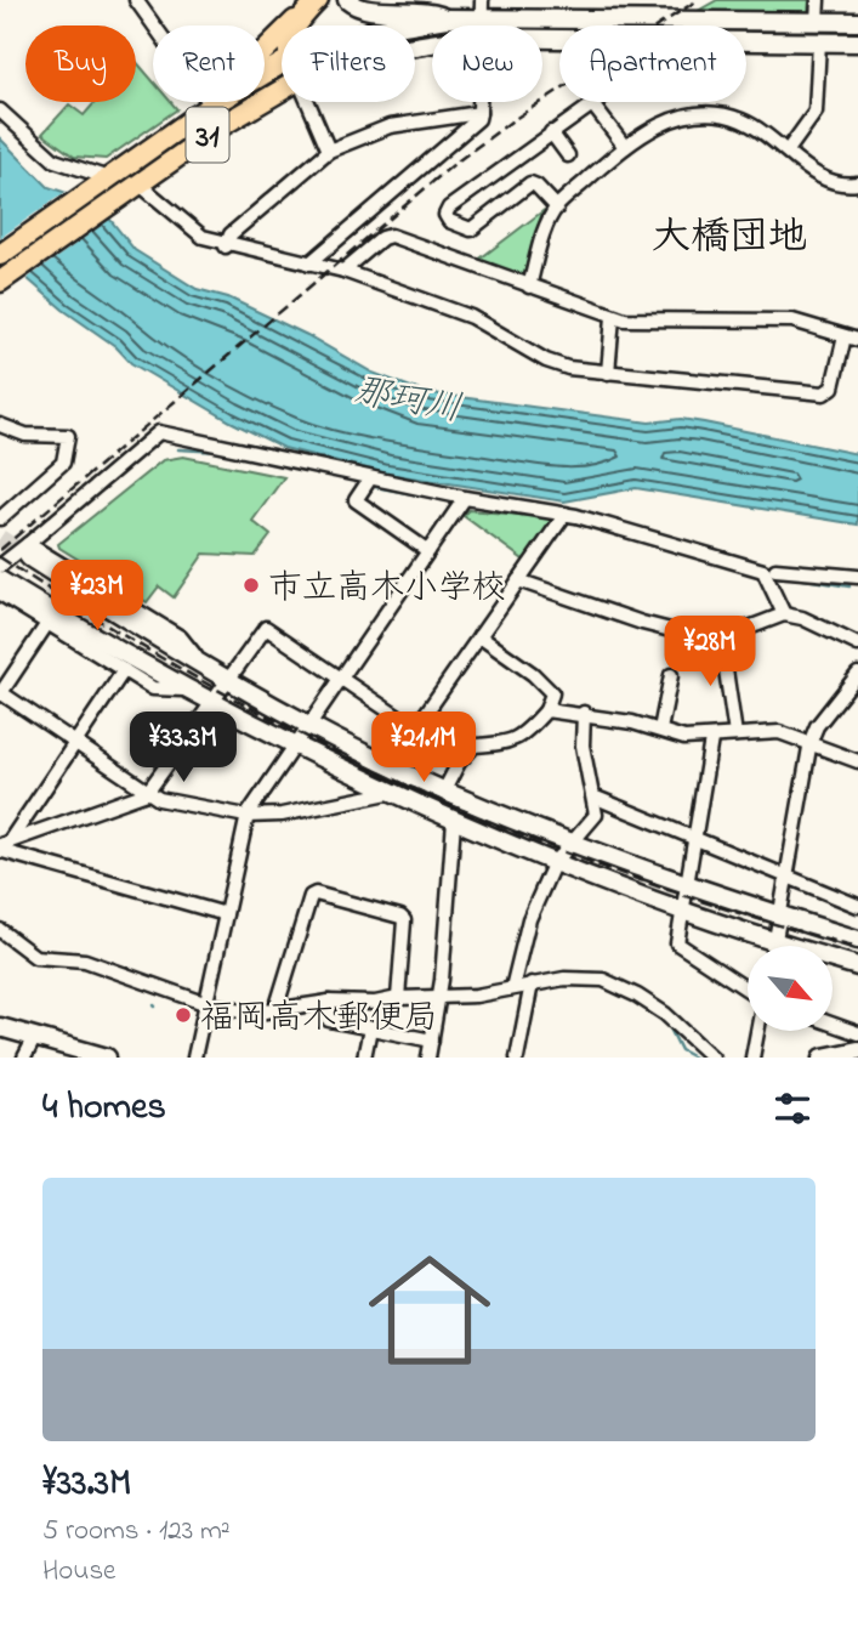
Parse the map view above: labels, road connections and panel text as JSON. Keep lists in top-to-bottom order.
{
  "streets": {
    "main road": ["31"]
  },
  "districts": ["大橋団地"],
  "water": ["那珂川"],
  "places": ["市立高木小学校", "福岡高木郵便局"],
  "north": "bottom right",
  "page": {
    "chip": [
      "Buy",
      "Rent",
      "Filters",
      "New",
      "Apartment"
    ],
    "price": [
      "¥23M",
      "¥28M",
      "¥33.3M",
      "¥21.1M"
    ],
    "heading": "4 homes",
    "list": [
      {
        "name": "¥33.3M",
        "note": "5 rooms · 123 m² · House"
      }
    ]
  }
}
